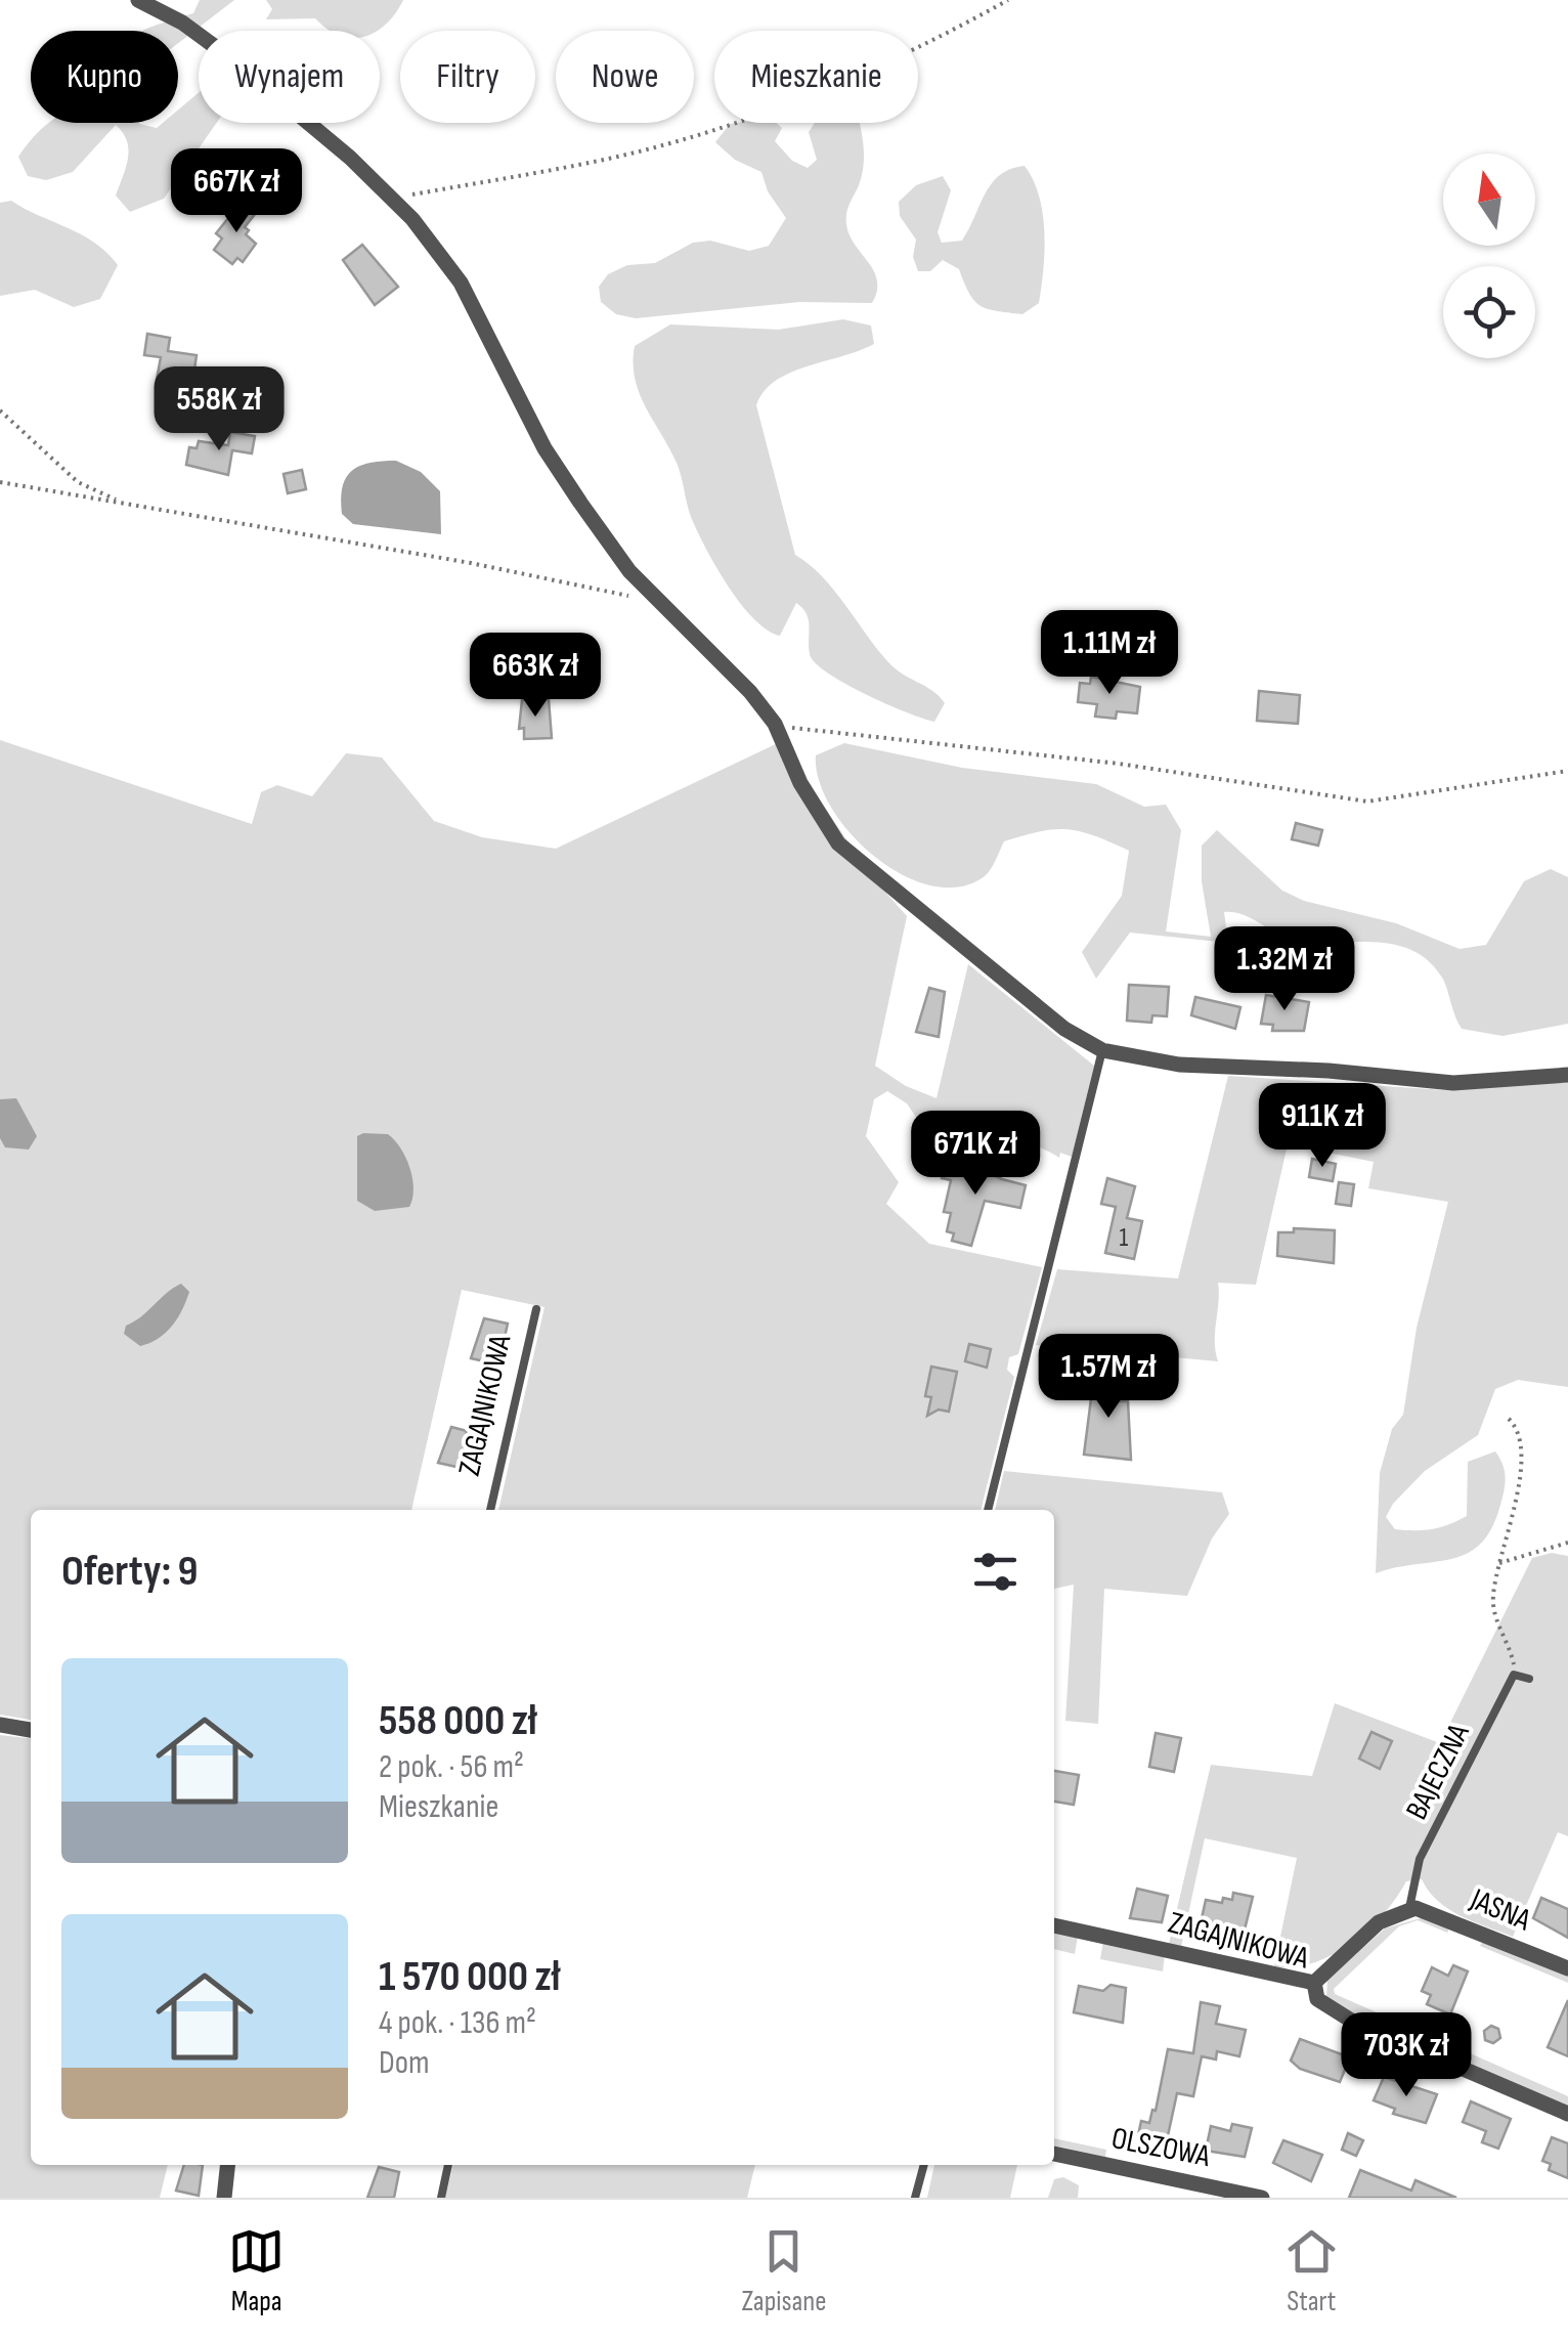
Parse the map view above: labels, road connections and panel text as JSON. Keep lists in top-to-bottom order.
{
  "streets": {
    "street": ["ZAGAJNIKOWA", "JASNA", "OLSZOWA"],
    "lane": ["BAJECZNA"]
  },
  "crossings": [
    ["BAJECZNA", "JASNA"]
  ],
  "house_numbers": ["1"],
  "north": "top",
  "page": {
    "chip": [
      "Kupno",
      "Wynajem",
      "Filtry",
      "Nowe",
      "Mieszkanie"
    ],
    "price": [
      "667K zł",
      "558K zł",
      "1.11M zł",
      "663K zł",
      "1.32M zł",
      "911K zł",
      "671K zł",
      "1.57M zł",
      "703K zł"
    ],
    "heading": "Oferty: 9",
    "list": [
      {
        "name": "558 000 zł",
        "note": "2 pok. · 56 m² · Mieszkanie"
      },
      {
        "name": "1 570 000 zł",
        "note": "4 pok. · 136 m² · Dom"
      }
    ],
    "tabs": ["Mapa", "Zapisane", "Start"]
  }
}
